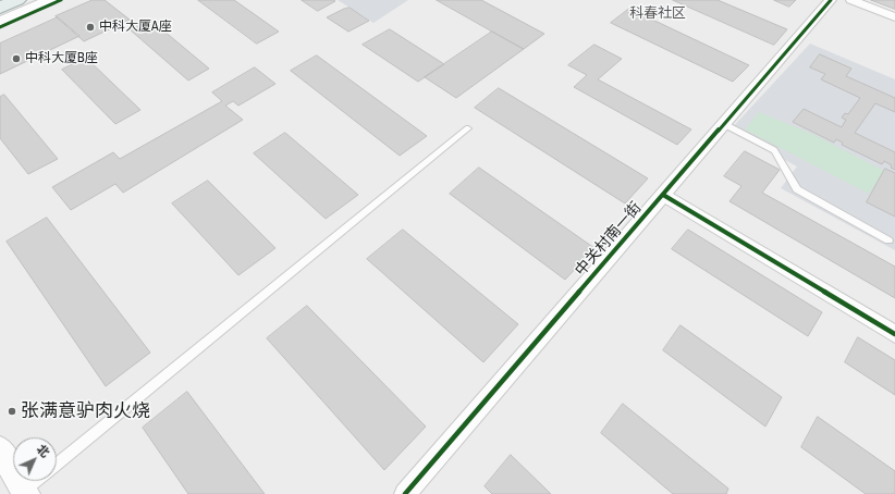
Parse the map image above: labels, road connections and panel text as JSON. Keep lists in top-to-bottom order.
{
  "streets": {
    "street": ["中关村南一街"]
  },
  "districts": ["科春社区"],
  "places": ["中科大厦A座", "中科大厦B座", "张满意驴肉火烧"],
  "north": "top right"
}
